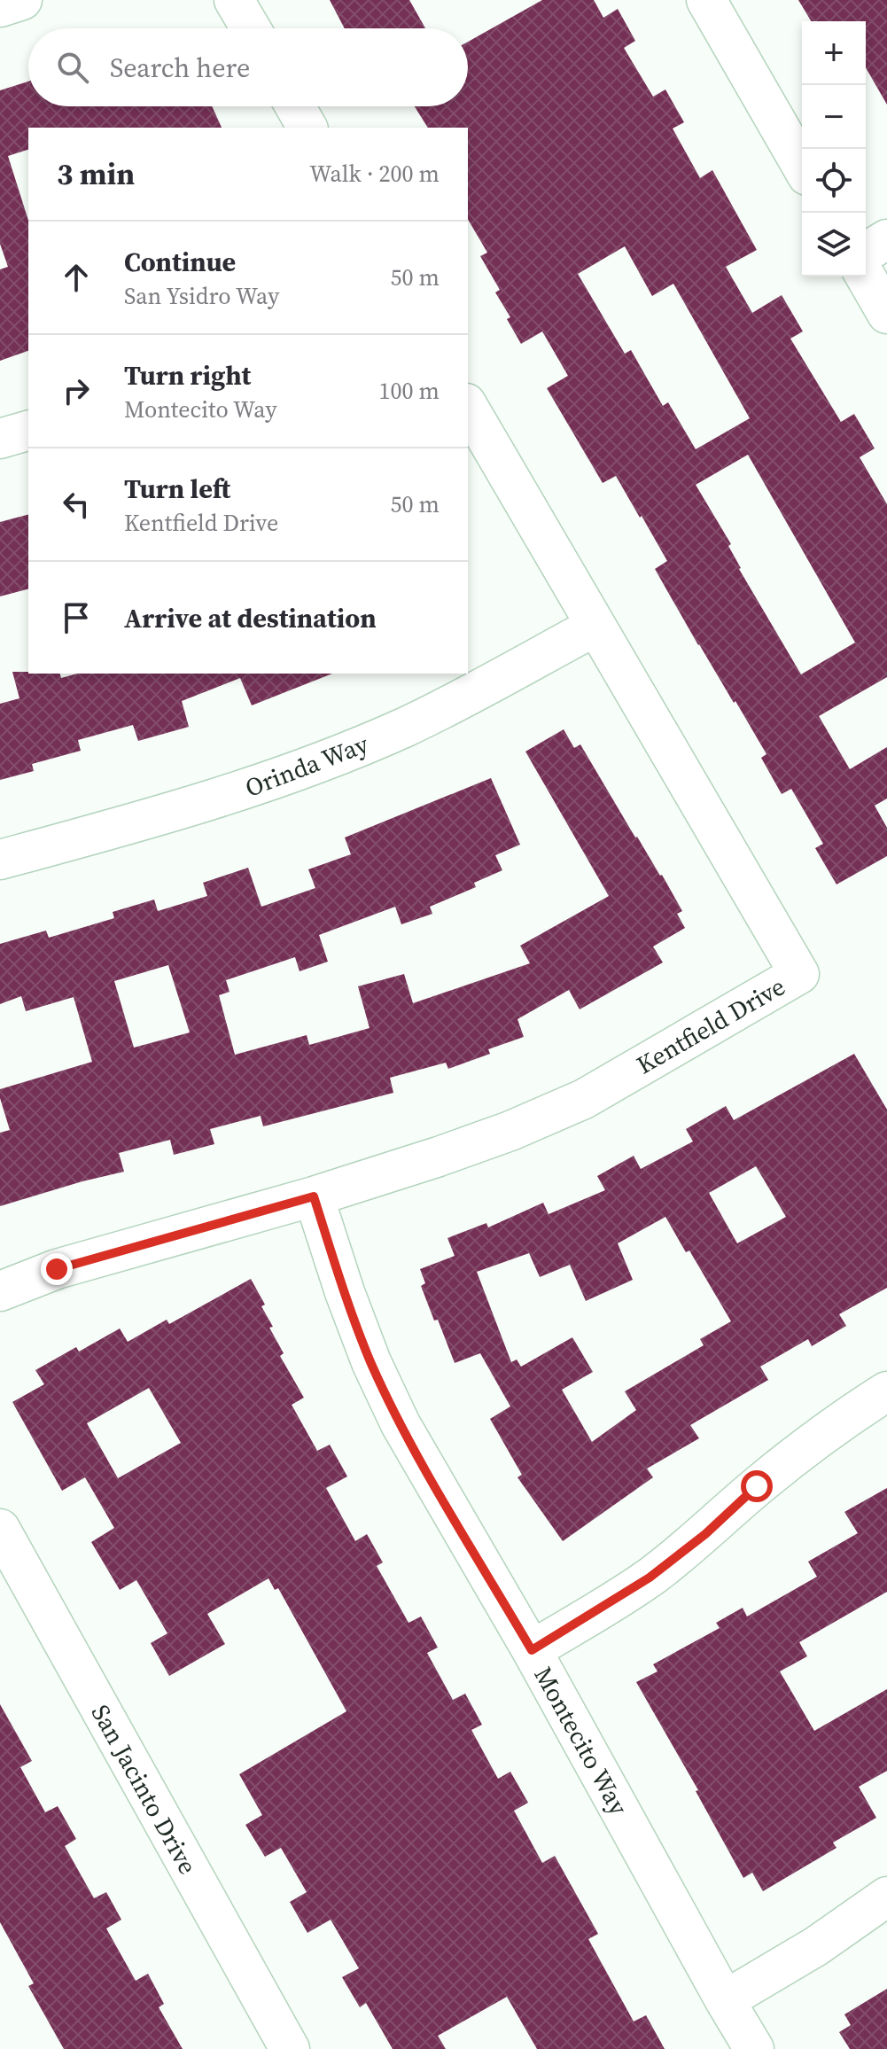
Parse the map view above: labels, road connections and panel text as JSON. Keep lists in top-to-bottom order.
{
  "streets": {
    "street": [
      "Orinda Way",
      "Kentfield Drive",
      "Montecito Way",
      "San Jacinto Drive"
    ]
  },
  "crossings": [
    ["Orinda Way", "Kentfield Drive"],
    ["Kentfield Drive", "Montecito Way"]
  ],
  "page": {
    "map_buttons": ["+", "−"],
    "search": "Search here",
    "heading": ["3 min", "Walk · 200 m"],
    "list": [
      ["Continue", "San Ysidro Way", "50 m"],
      ["Turn right", "Montecito Way", "100 m"],
      ["Turn left", "Kentfield Drive", "50 m"],
      "Arrive at destination"
    ]
  }
}
